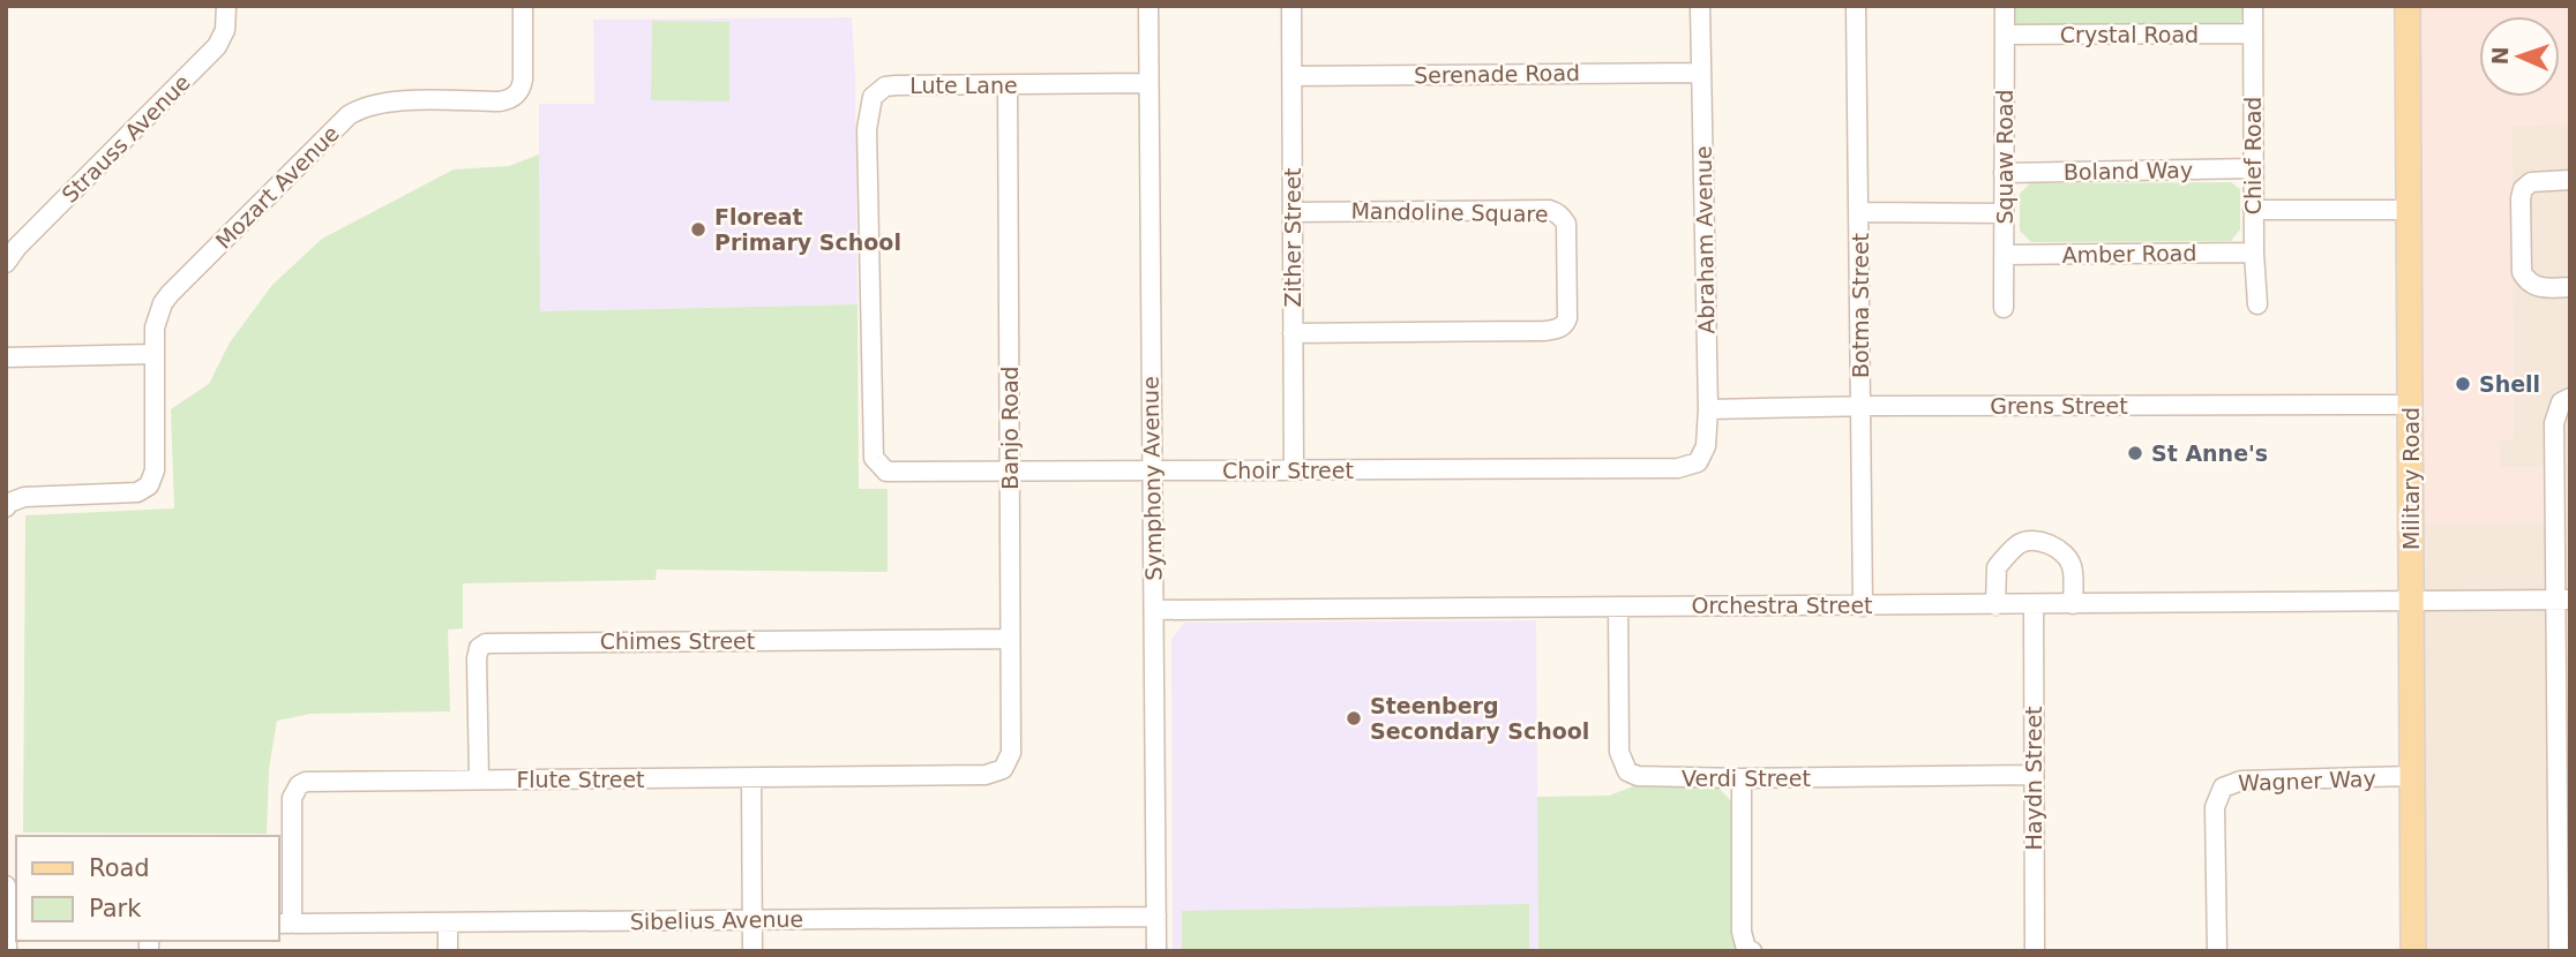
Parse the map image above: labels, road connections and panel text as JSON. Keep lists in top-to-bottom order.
{
  "streets": {
    "main road": ["Military Road"],
    "street": [
      "Crystal Road",
      "Serenade Road",
      "Lute Lane",
      "Strauss Avenue",
      "Chief Road",
      "Squaw Road",
      "Boland Way",
      "Mozart Avenue",
      "Mandoline Square",
      "Zither Street",
      "Abraham Avenue",
      "Amber Road",
      "Botma Street",
      "Grens Street",
      "Banjo Road",
      "Choir Street",
      "Symphony Avenue",
      "Orchestra Street",
      "Chimes Street",
      "Verdi Street",
      "Haydn Street",
      "Flute Street",
      "Wagner Way",
      "Sibelius Avenue"
    ]
  },
  "crossings": [
    ["Crystal Road", "Chief Road"],
    ["Crystal Road", "Squaw Road"],
    ["Serenade Road", "Zither Street"],
    ["Serenade Road", "Abraham Avenue"],
    ["Lute Lane", "Banjo Road"],
    ["Lute Lane", "Choir Street"],
    ["Lute Lane", "Symphony Avenue"],
    ["Chief Road", "Boland Way"],
    ["Chief Road", "Amber Road"],
    ["Squaw Road", "Boland Way"],
    ["Squaw Road", "Amber Road"],
    ["Mandoline Square", "Zither Street"],
    ["Zither Street", "Choir Street"],
    ["Abraham Avenue", "Grens Street"],
    ["Abraham Avenue", "Choir Street"],
    ["Botma Street", "Grens Street"],
    ["Botma Street", "Orchestra Street"],
    ["Grens Street", "Military Road"],
    ["Banjo Road", "Choir Street"],
    ["Banjo Road", "Chimes Street"],
    ["Banjo Road", "Flute Street"],
    ["Choir Street", "Symphony Avenue"],
    ["Symphony Avenue", "Orchestra Street"],
    ["Symphony Avenue", "Sibelius Avenue"],
    ["Military Road", "Orchestra Street"],
    ["Military Road", "Wagner Way"],
    ["Orchestra Street", "Verdi Street"],
    ["Orchestra Street", "Haydn Street"],
    ["Chimes Street", "Flute Street"],
    ["Verdi Street", "Haydn Street"],
    ["Flute Street", "Sibelius Avenue"]
  ],
  "places": [
    "Floreat Primary School",
    "Shell",
    "St Anne's",
    "Steenberg Secondary School"
  ],
  "legend": ["Road", "Park"],
  "north": "left"
}
